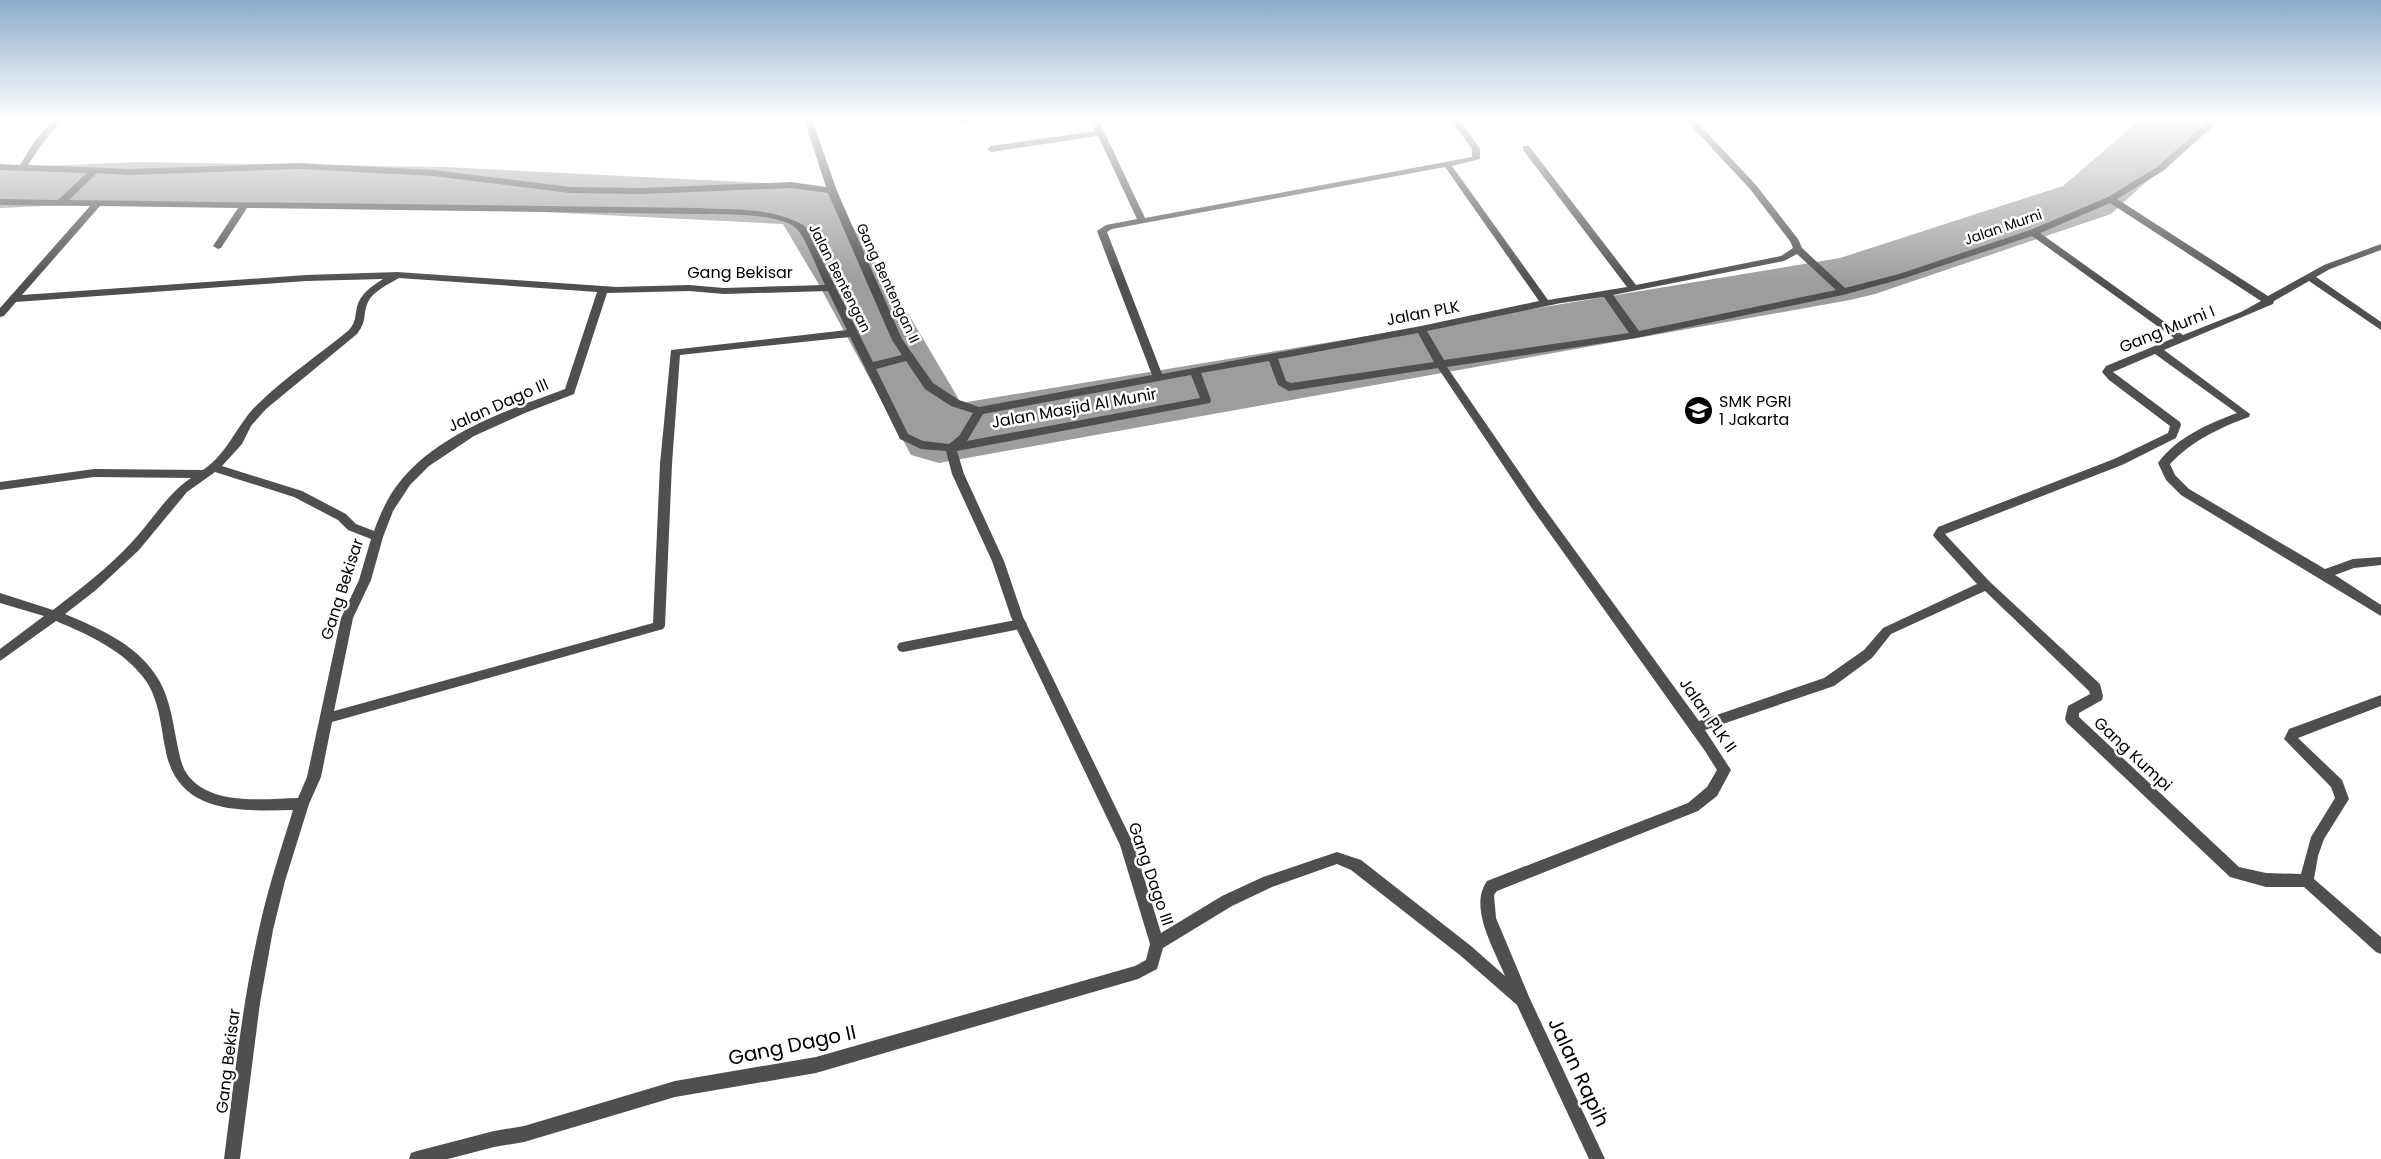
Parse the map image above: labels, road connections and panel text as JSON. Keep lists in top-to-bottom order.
{
  "streets": {
    "street": [
      "Jalan Murni",
      "Gang Bekisar",
      "Jalan Bentengan",
      "Gang Bentengan II",
      "Jalan PLK",
      "Gang Murni I",
      "Jalan Dago III",
      "Jalan Masjid Al Munir",
      "Jalan PLK II",
      "Gang Kumpi",
      "Gang Dago III",
      "Gang Dago II",
      "Jalan Rapih"
    ]
  },
  "crossings": [
    ["Gang Bekisar", "Jalan Bentengan"],
    ["Gang Bekisar", "Jalan Dago III"],
    ["Jalan Bentengan", "Jalan Masjid Al Munir"],
    ["Jalan Bentengan", "Gang Dago III"],
    ["Jalan PLK", "Jalan Masjid Al Munir"],
    ["Gang Murni I", "Gang Kumpi"],
    ["Jalan Masjid Al Munir", "Gang Dago III"],
    ["Jalan PLK II", "Gang Dago III"],
    ["Jalan PLK II", "Jalan Rapih"],
    ["Gang Dago III", "Gang Dago II"],
    ["Gang Dago III", "Jalan Rapih"]
  ],
  "places": {
    "school or university": ["SMK PGRI 1 Jakarta"]
  }
}
